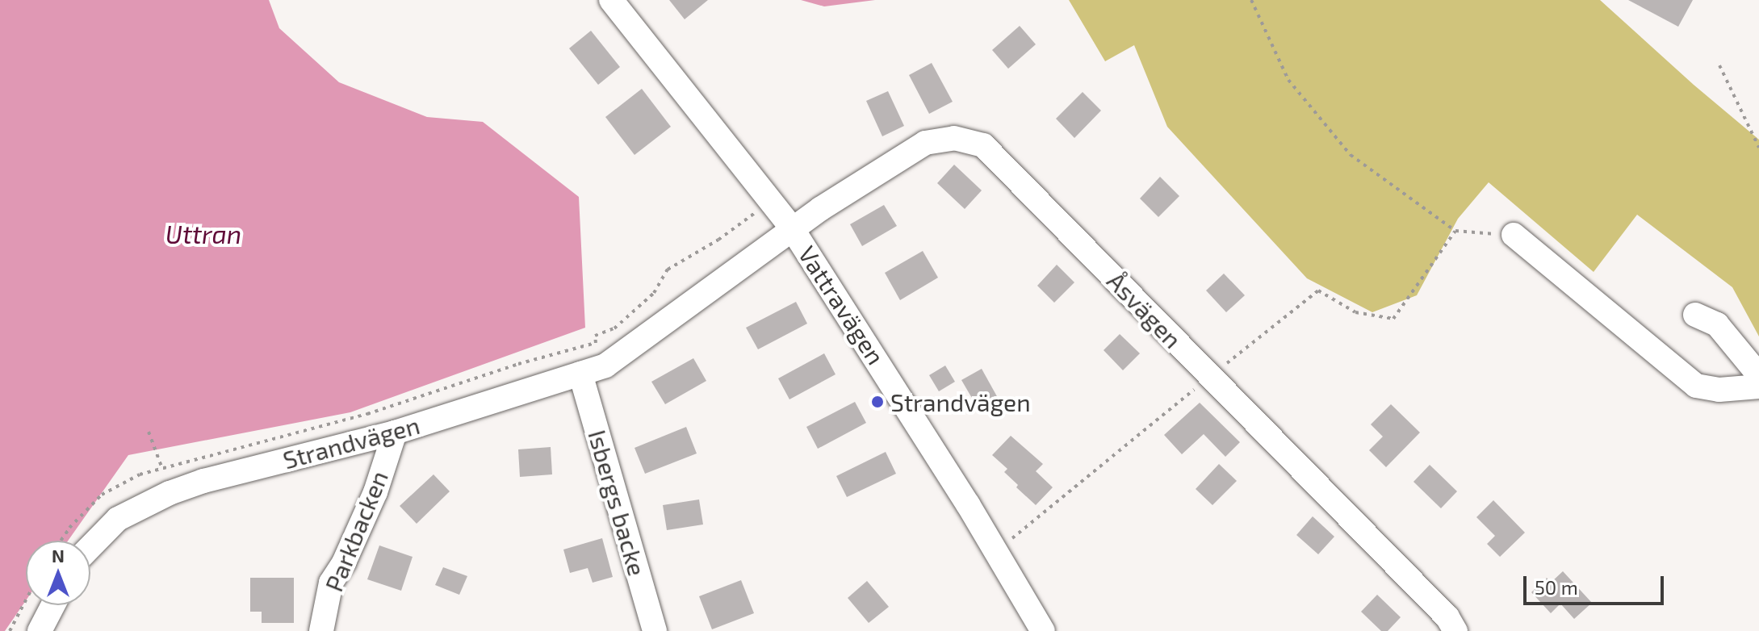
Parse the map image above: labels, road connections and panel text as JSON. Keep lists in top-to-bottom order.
{
  "streets": {
    "street": [
      "Vattravägen",
      "Åsvägen",
      "Strandvägen",
      "Isbergs backe",
      "Parkbacken"
    ]
  },
  "crossings": [
    ["Vattravägen", "Åsvägen"],
    ["Vattravägen", "Strandvägen"],
    ["Åsvägen", "Strandvägen"],
    ["Strandvägen", "Isbergs backe"],
    ["Strandvägen", "Parkbacken"]
  ],
  "water": ["Uttran"],
  "places": ["Strandvägen"],
  "scale_bar": "50 m",
  "north": "top"
}
